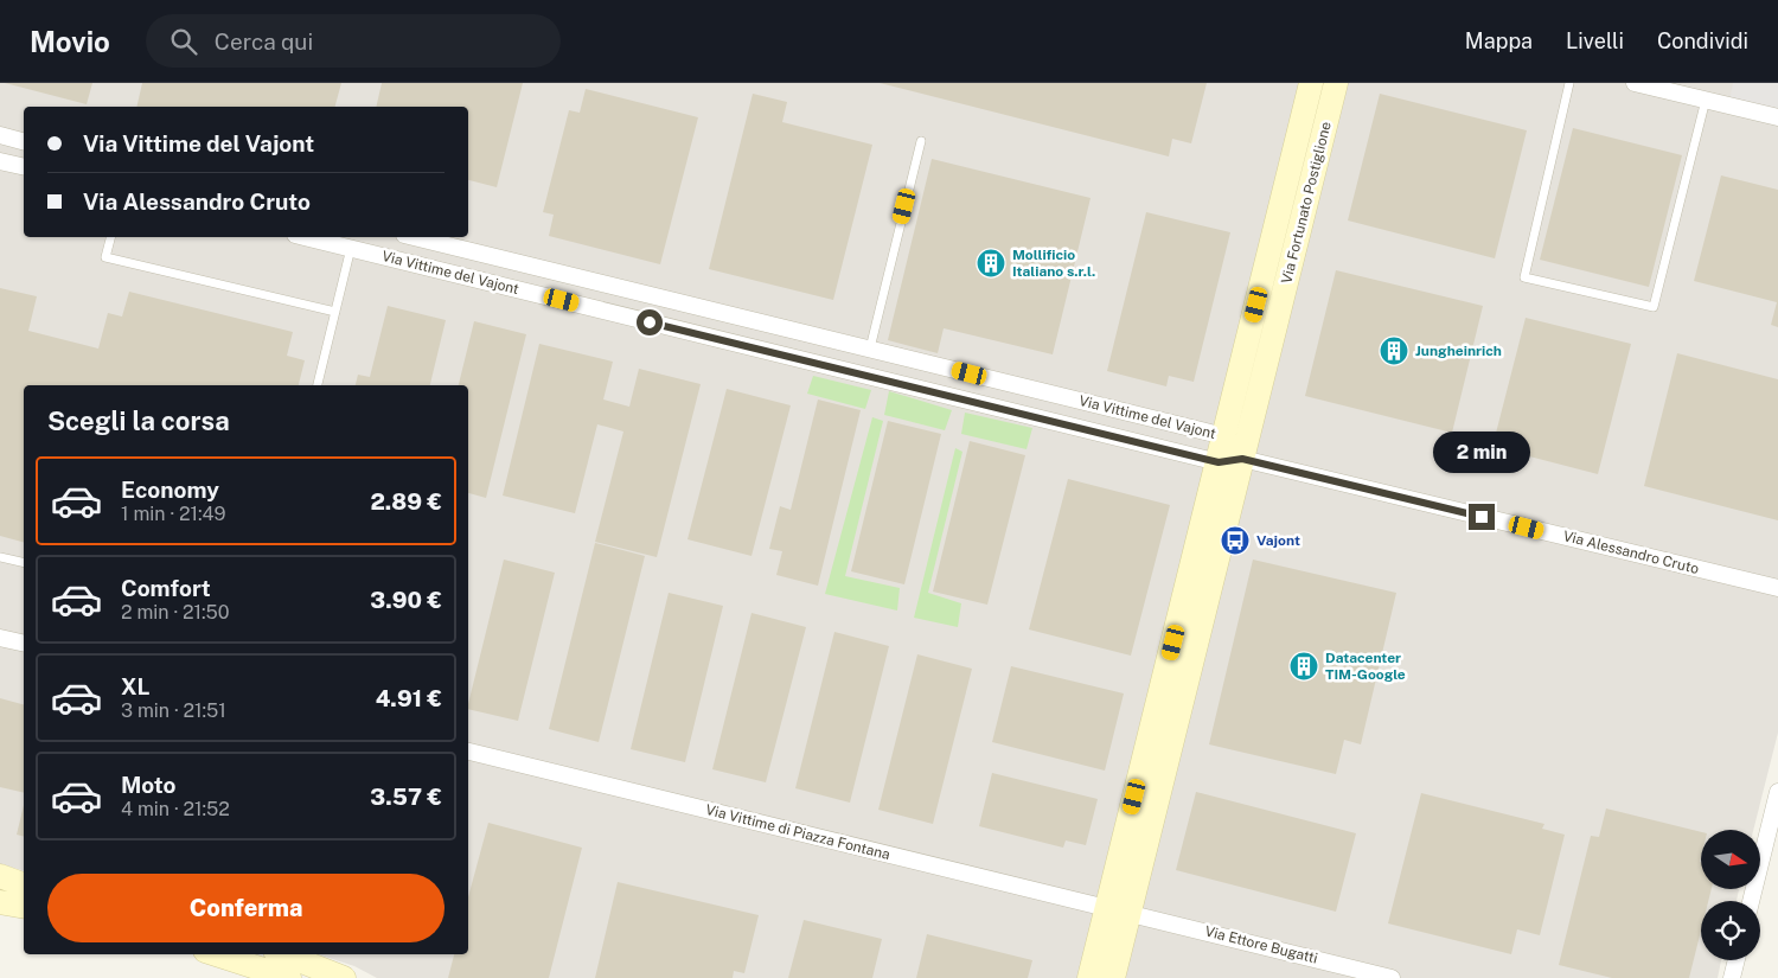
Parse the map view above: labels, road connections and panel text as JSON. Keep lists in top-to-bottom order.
{
  "streets": {
    "street": [
      "Via Fortunato Postiglione",
      "Via Vittime del Vajont",
      "Via Alessandro Cruto",
      "Via Vittime di Piazza Fontana",
      "Via Ettore Bugatti"
    ]
  },
  "crossings": [
    ["Via Fortunato Postiglione", "Via Vittime del Vajont"],
    ["Via Fortunato Postiglione", "Via Alessandro Cruto"],
    ["Via Fortunato Postiglione", "Via Vittime di Piazza Fontana"],
    ["Via Fortunato Postiglione", "Via Ettore Bugatti"],
    ["Via Vittime del Vajont", "Via Alessandro Cruto"],
    ["Via Vittime di Piazza Fontana", "Via Ettore Bugatti"]
  ],
  "places": {
    "building": ["Mollificio Italiano s.r.l.", "Jungheinrich", "Datacenter TIM-Google"],
    "bus stop": ["Vajont"]
  },
  "north": "right",
  "page": {
    "header": "Movio",
    "search": "Cerca qui",
    "nav": ["Mappa", "Livelli", "Condividi"],
    "banner": ["Via Vittime del Vajont", "Via Alessandro Cruto"],
    "heading": "Scegli la corsa",
    "bubble": "2 min",
    "list": [
      {
        "name": "Economy",
        "note": "1 min · 21:49",
        "value": "2.89 €"
      },
      {
        "name": "Comfort",
        "note": "2 min · 21:50",
        "value": "3.90 €"
      },
      {
        "name": "XL",
        "note": "3 min · 21:51",
        "value": "4.91 €"
      },
      {
        "name": "Moto",
        "note": "4 min · 21:52",
        "value": "3.57 €"
      }
    ],
    "buttons": "Conferma"
  }
}
